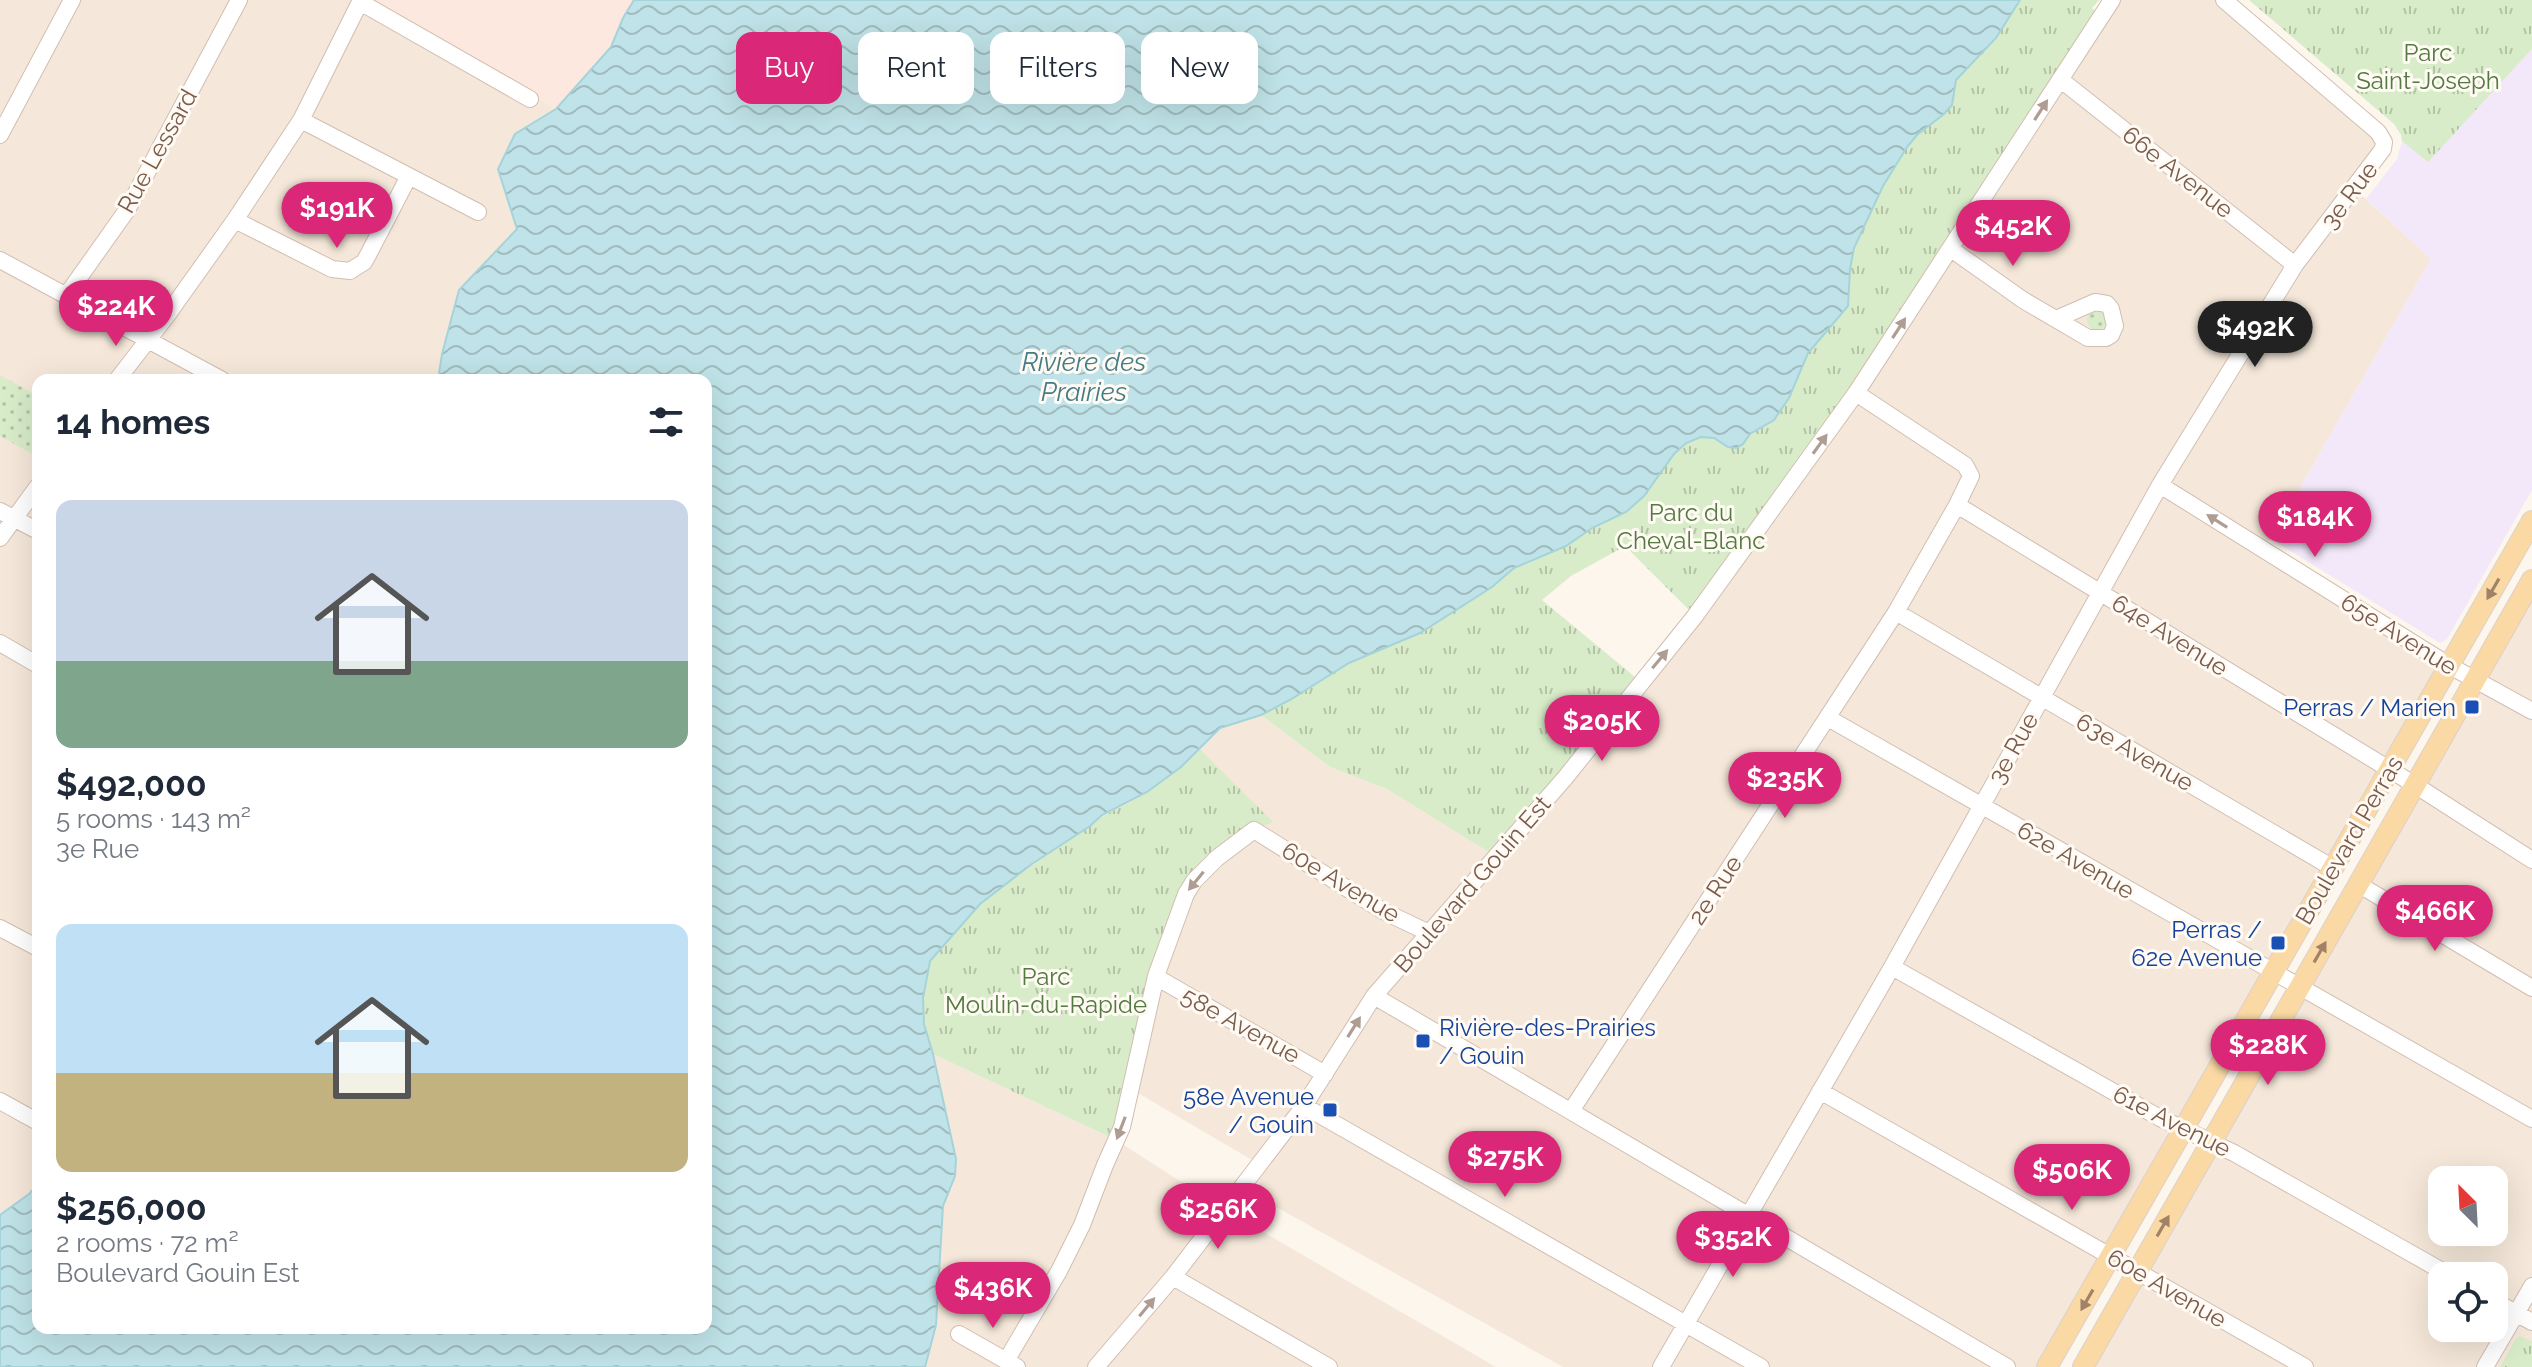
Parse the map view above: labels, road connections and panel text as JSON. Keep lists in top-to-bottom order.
{
  "streets": {
    "main road": ["Boulevard Perras"],
    "street": [
      "Rue Lessard",
      "66e Avenue",
      "3e Rue",
      "65e Avenue",
      "64e Avenue",
      "63e Avenue",
      "62e Avenue",
      "60e Avenue",
      "Boulevard Gouin Est",
      "2e Rue",
      "58e Avenue",
      "61e Avenue"
    ]
  },
  "crossings": [
    ["66e Avenue", "3e Rue"],
    ["66e Avenue", "Boulevard Gouin Est"],
    ["3e Rue", "65e Avenue"],
    ["3e Rue", "64e Avenue"],
    ["3e Rue", "63e Avenue"],
    ["3e Rue", "62e Avenue"],
    ["3e Rue", "60e Avenue"],
    ["3e Rue", "61e Avenue"],
    ["65e Avenue", "Boulevard Perras"],
    ["64e Avenue", "Boulevard Perras"],
    ["64e Avenue", "2e Rue"],
    ["63e Avenue", "Boulevard Perras"],
    ["63e Avenue", "2e Rue"],
    ["Boulevard Perras", "62e Avenue"],
    ["Boulevard Perras", "60e Avenue"],
    ["Boulevard Perras", "61e Avenue"],
    ["62e Avenue", "2e Rue"],
    ["60e Avenue", "Boulevard Gouin Est"],
    ["60e Avenue", "58e Avenue"],
    ["Boulevard Gouin Est", "58e Avenue"]
  ],
  "one_way": ["65e Avenue", "Boulevard Gouin Est"],
  "water": ["Rivière des Prairies"],
  "parks": ["Parc Saint-Joseph", "Parc du Cheval-Blanc", "Parc Moulin-du-Rapide"],
  "places": {
    "transit": [
      "Perras / Marien",
      "Perras / 62e Avenue",
      "Rivière-des-Prairies / Gouin",
      "58e Avenue / Gouin"
    ]
  },
  "north": "top left",
  "page": {
    "chip": [
      "Buy",
      "Rent",
      "Filters",
      "New"
    ],
    "price": [
      "$191K",
      "$452K",
      "$224K",
      "$492K",
      "$184K",
      "$205K",
      "$235K",
      "$466K",
      "$228K",
      "$275K",
      "$506K",
      "$256K",
      "$352K",
      "$436K"
    ],
    "heading": "14 homes",
    "list": [
      {
        "name": "$492,000",
        "note": "5 rooms · 143 m² · 3e Rue"
      },
      {
        "name": "$256,000",
        "note": "2 rooms · 72 m² · Boulevard Gouin Est"
      }
    ]
  }
}
